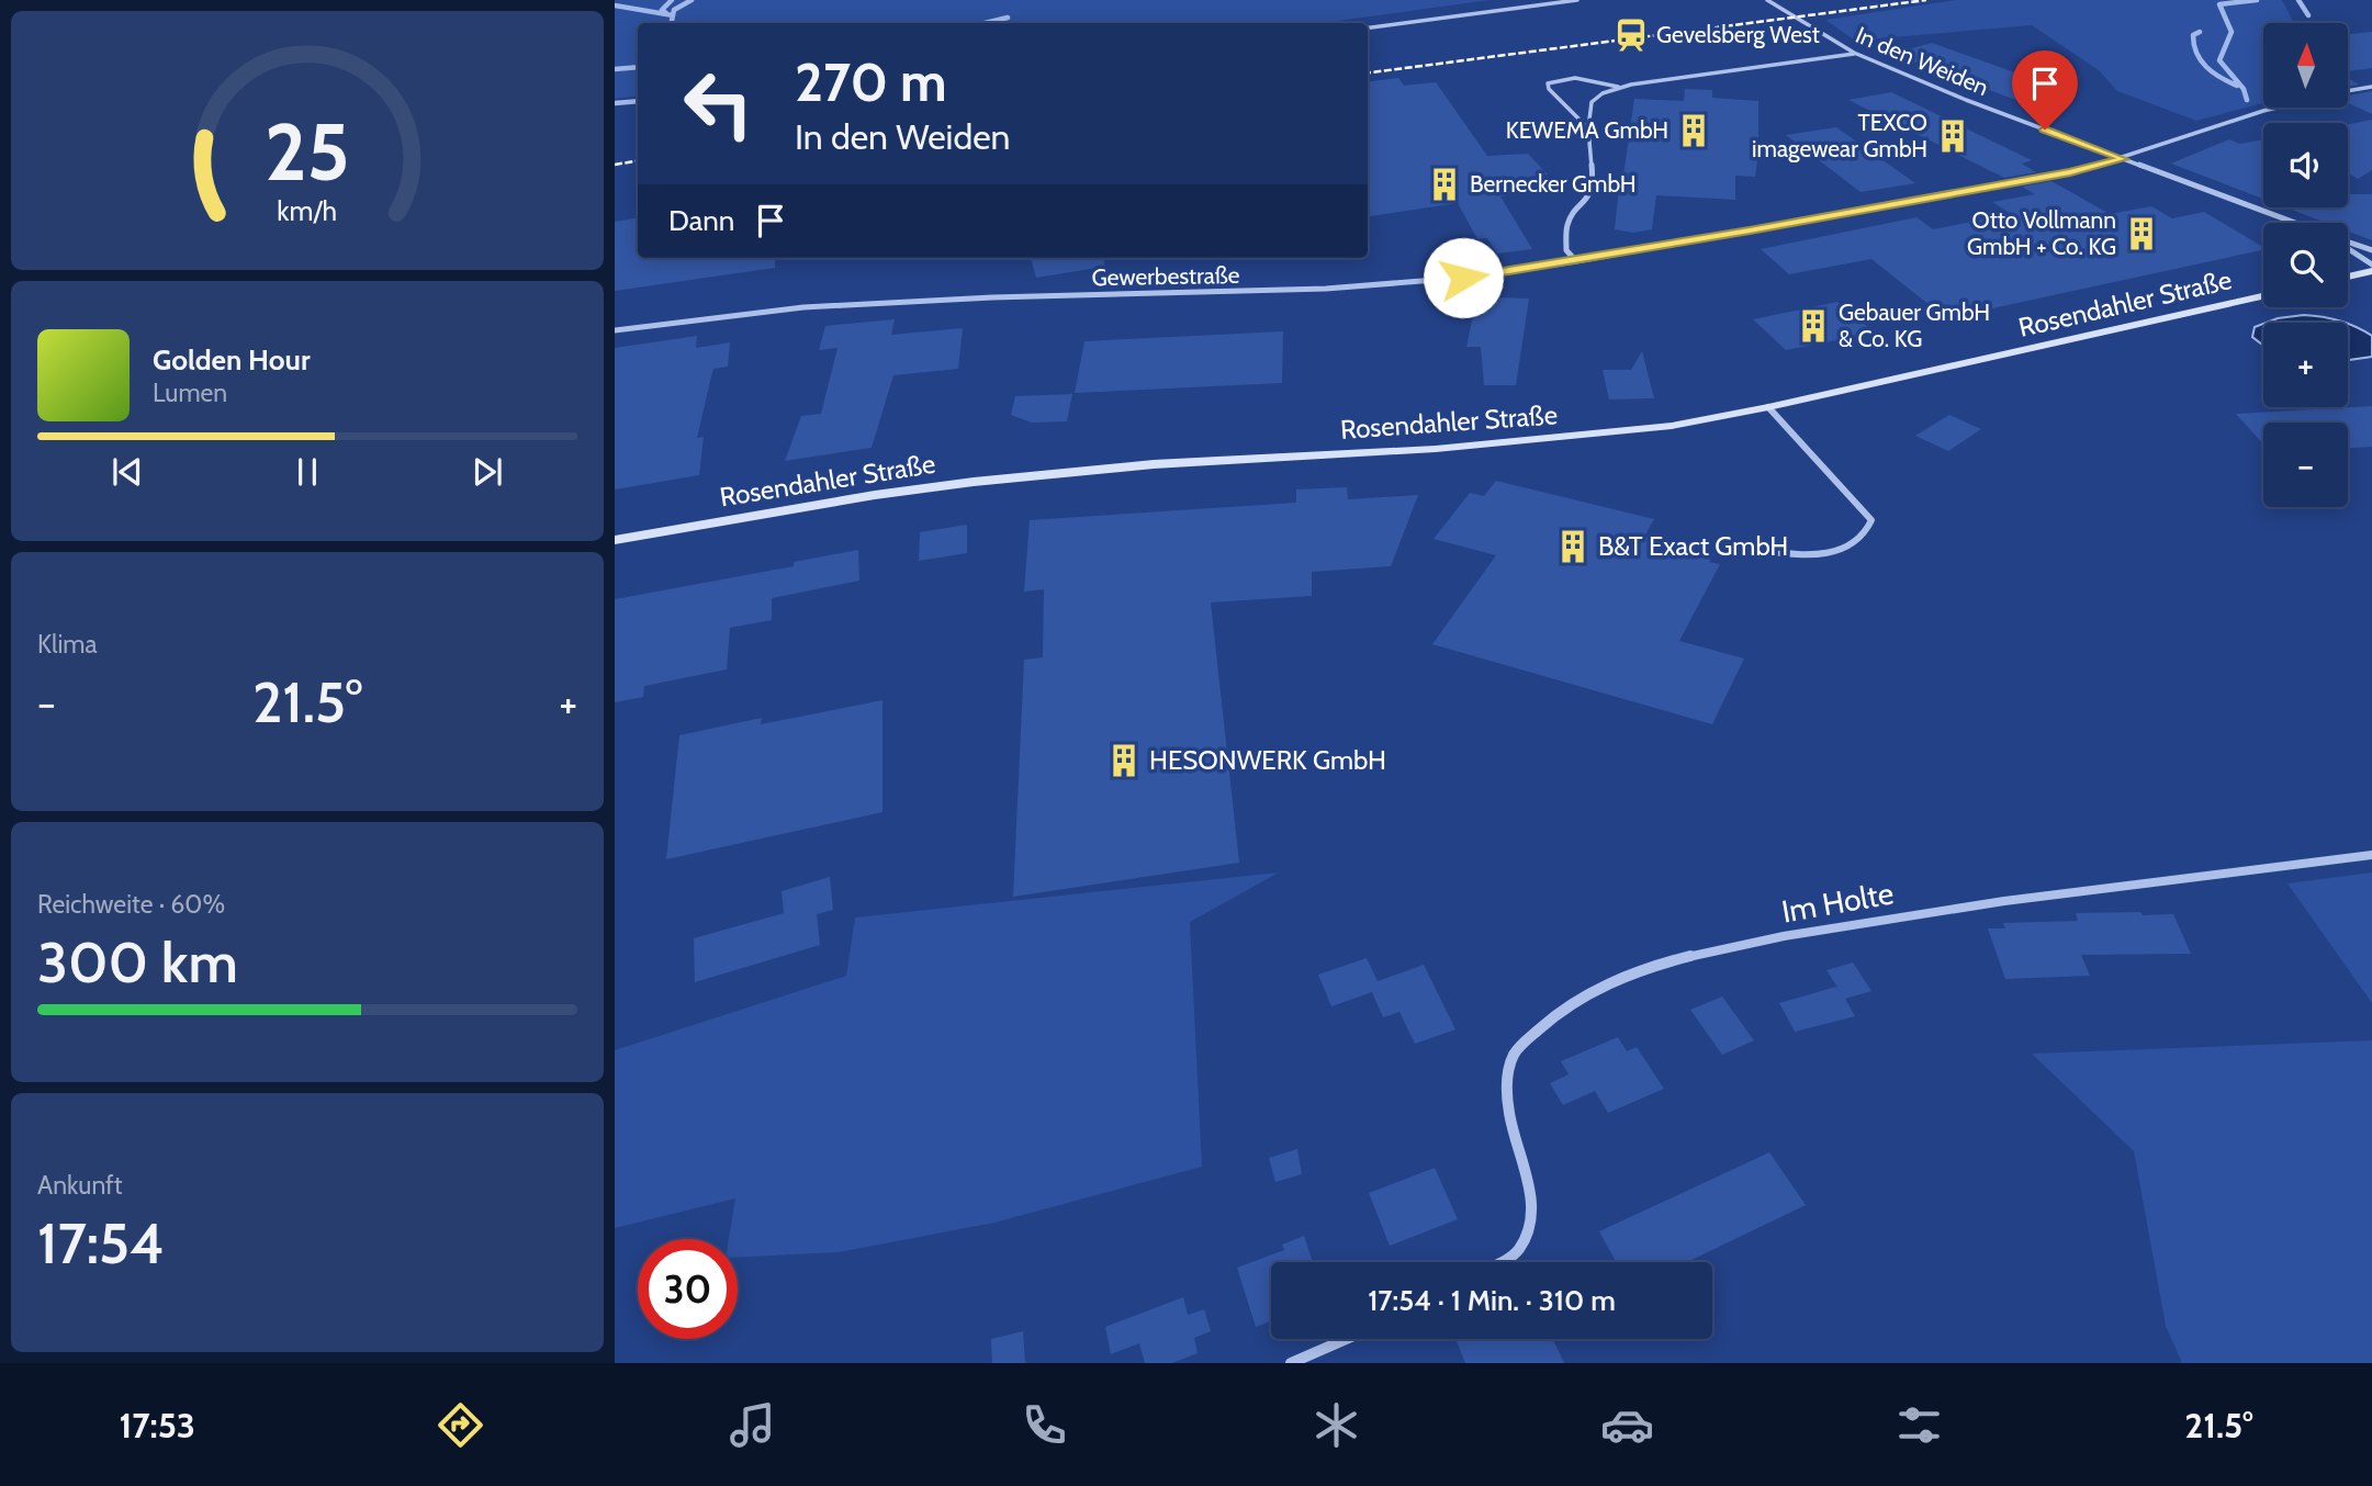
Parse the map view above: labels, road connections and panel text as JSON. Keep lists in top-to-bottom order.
{
  "streets": {
    "main road": ["Rosendahler Straße"],
    "street": ["In den Weiden", "Gewerbestraße", "Im Holte"]
  },
  "crossings": [
    ["In den Weiden", "Gewerbestraße"]
  ],
  "places": {
    "station": ["Gevelsberg West"],
    "building": [
      "KEWEMA GmbH",
      "TEXCO imagewear GmbH",
      "Bernecker GmbH",
      "Otto Vollmann GmbH + Co. KG",
      "Gebauer GmbH & Co. KG",
      "B&T Exact GmbH",
      "HESONWERK GmbH"
    ]
  },
  "north": "top",
  "page": {
    "map_buttons": ["+", "−"],
    "turn": ["270 m", "In den Weiden"],
    "then": "Dann",
    "song": ["Golden Hour", "Lumen"],
    "tile": [
      "Klima",
      ["Reichweite · 60%", "300 km"],
      ["Ankunft", "17:54"]
    ],
    "heat": ["−", "21.5°", "+"],
    "limit": "30",
    "trip": "17:54 · 1 Min. · 310 m",
    "tabs": ["17:53", "21.5°"],
    "gauge": ["25", "km/h"]
  }
}
